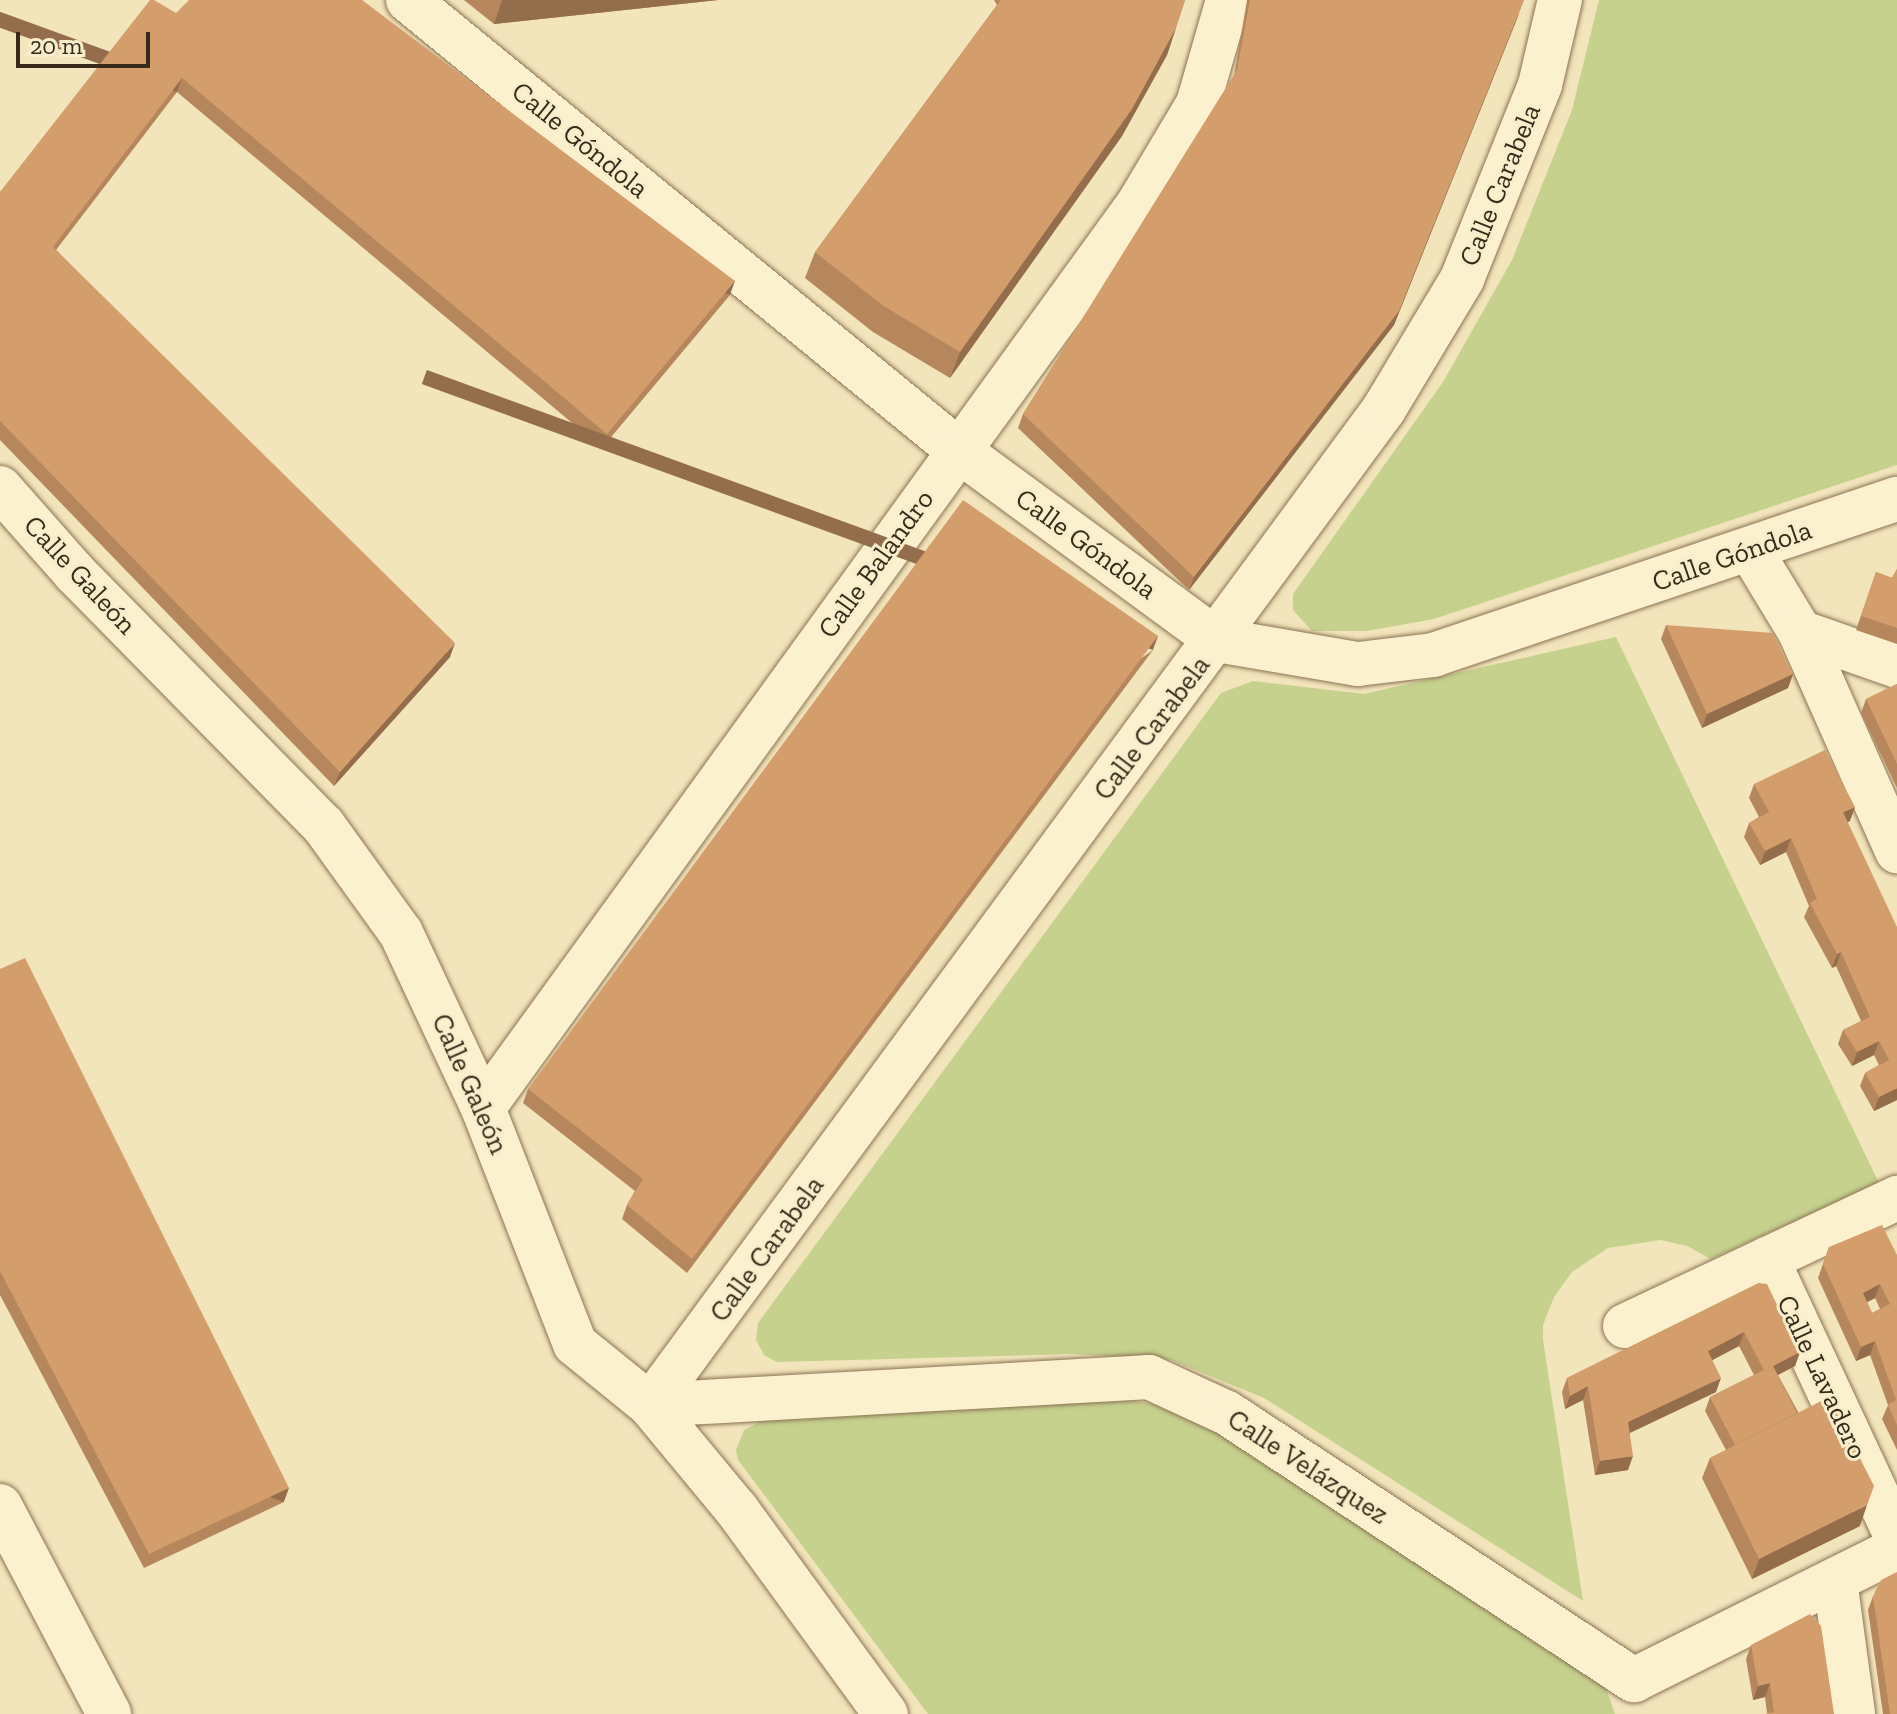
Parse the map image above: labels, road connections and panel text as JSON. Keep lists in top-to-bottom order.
{
  "streets": {
    "street": [
      "Calle Góndola",
      "Calle Carabela",
      "Calle Balandro",
      "Calle Galeón",
      "Calle Lavadero",
      "Calle Velázquez"
    ]
  },
  "crossings": [
    ["Calle Góndola", "Calle Carabela"],
    ["Calle Góndola", "Calle Balandro"],
    ["Calle Carabela", "Calle Galeón"],
    ["Calle Carabela", "Calle Velázquez"],
    ["Calle Balandro", "Calle Galeón"],
    ["Calle Galeón", "Calle Velázquez"]
  ],
  "scale_bar": "20 m"
}
